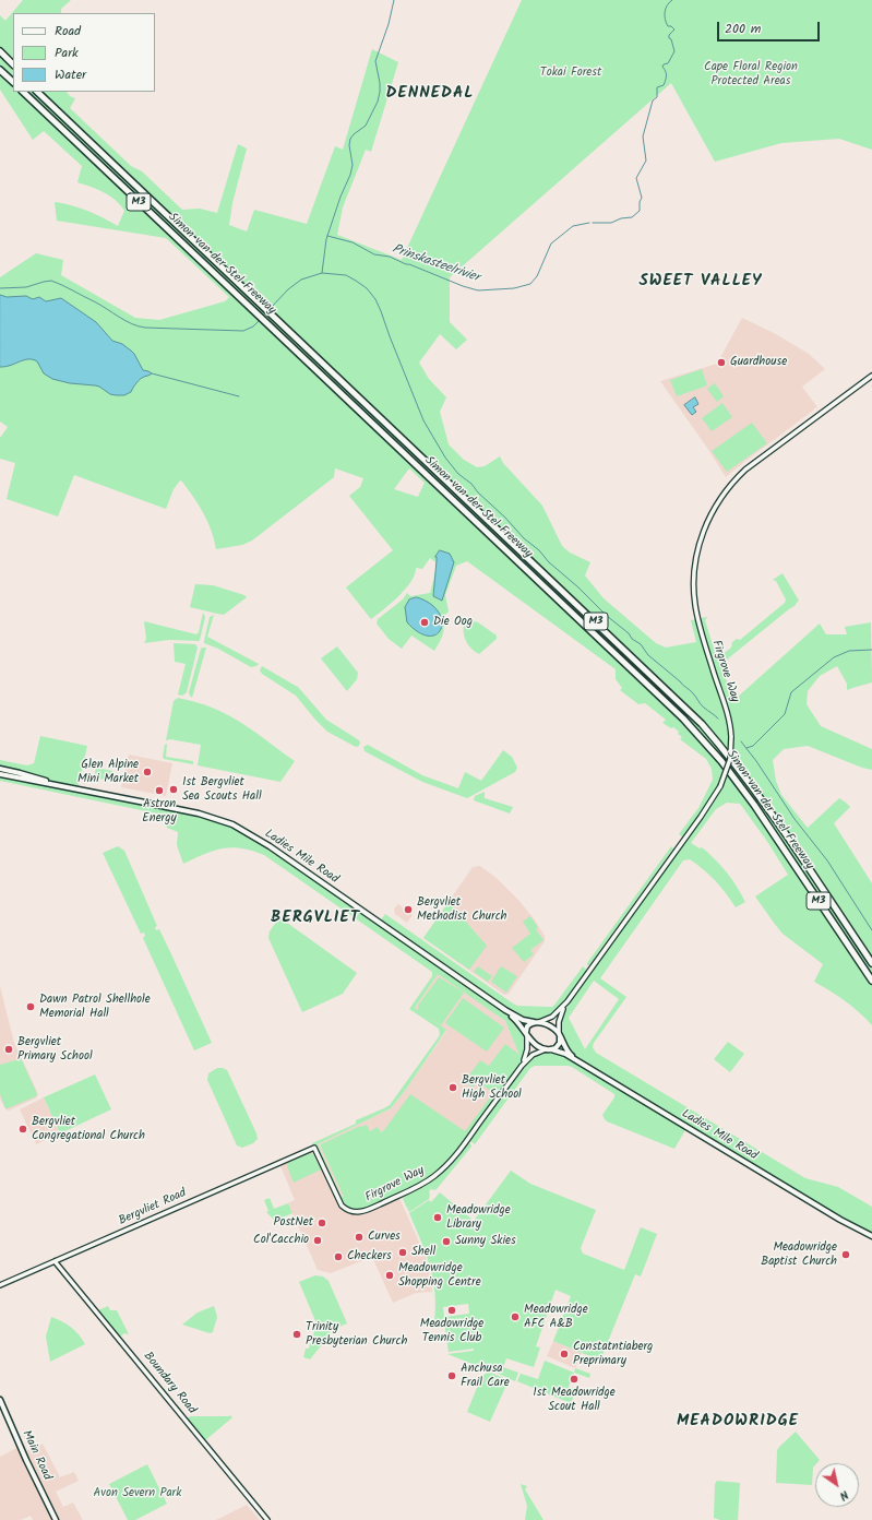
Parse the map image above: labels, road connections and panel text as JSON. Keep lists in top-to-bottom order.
{
  "streets": {
    "highway": ["M3", "Simon van der Stel Freeway"],
    "main road": ["Ladies Mile Road", "Main Road"],
    "street": ["Firgrove Way", "Bergvliet Road", "Boundary Road"]
  },
  "crossings": [
    ["Firgrove Way", "Ladies Mile Road"],
    ["Firgrove Way", "Bergvliet Road"],
    ["Bergvliet Road", "Boundary Road"]
  ],
  "districts": [
    "DENNEDAL",
    "SWEET VALLEY",
    "BERGVLIET",
    "MEADOWRIDGE"
  ],
  "water": ["Prinskasteelrivier"],
  "parks": ["Cape Floral Region Protected Areas", "Tokai Forest", "Avon Severn Park"],
  "places": [
    "Guardhouse",
    "Die Oog",
    "Glen Alpine Mini Market",
    "1st Bergvliet Sea Scouts Hall",
    "Astron Energy",
    "Bergvliet Methodist Church",
    "Dawn Patrol Shellhole Memorial Hall",
    "Bergvliet Primary School",
    "Bergvliet High School",
    "Bergvliet Congregational Church",
    "Meadowridge Library",
    "PostNet",
    "Curves",
    "Col'Cacchio",
    "Sunny Skies",
    "Shell",
    "Meadowridge Baptist Church",
    "Checkers",
    "Meadowridge Shopping Centre",
    "Meadowridge Tennis Club",
    "Meadowridge AFC A&B",
    "Trinity Presbyterian Church",
    "Constatntiaberg Preprimary",
    "Anchusa Frail Care",
    "1st Meadowridge Scout Hall"
  ],
  "legend": ["Road", "Park", "Water"],
  "scale_bar": "200 m",
  "north": "bottom right"
}
